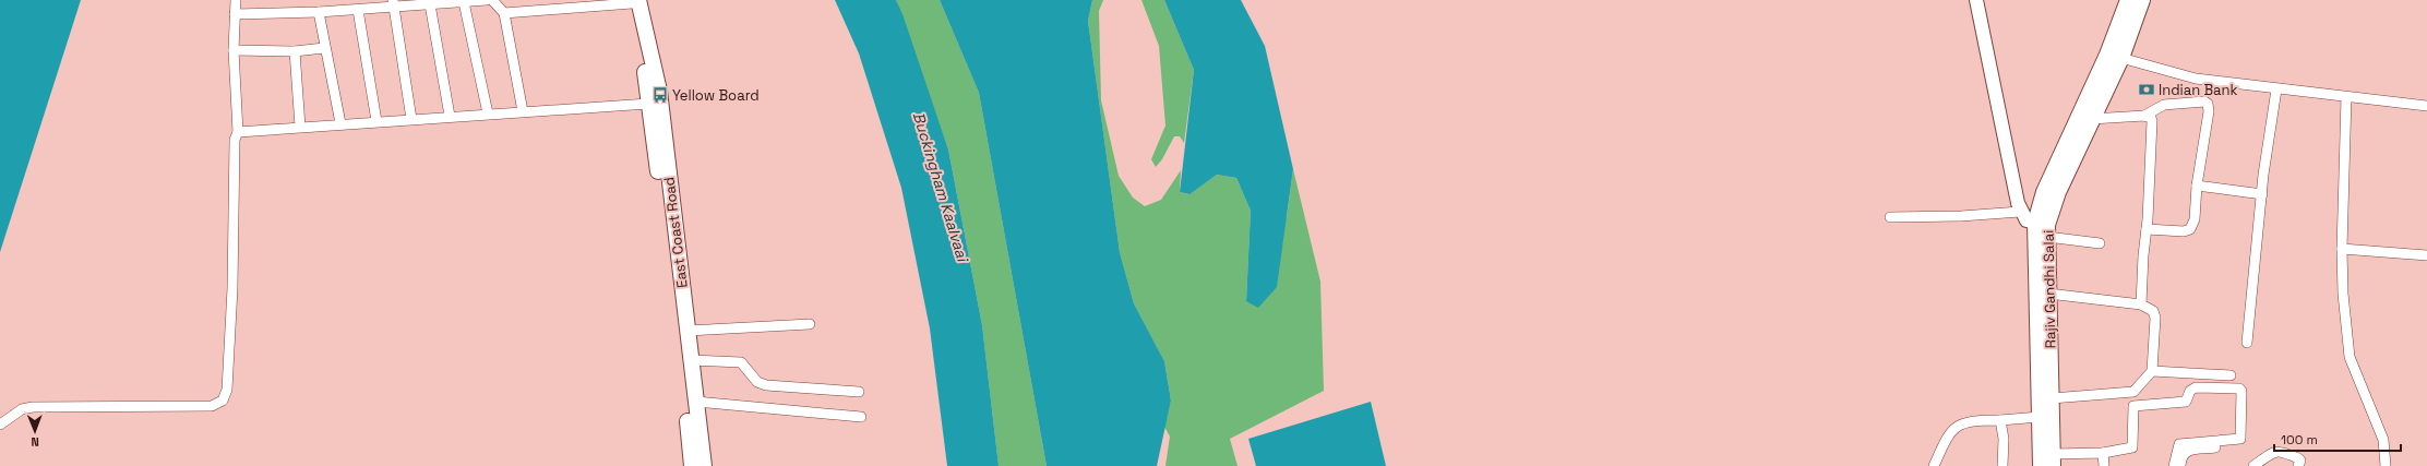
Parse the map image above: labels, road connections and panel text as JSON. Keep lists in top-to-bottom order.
{
  "streets": {
    "main road": ["East Coast Road", "Rajiv Gandhi Salai"]
  },
  "water": ["Buckingham Kaalvaai"],
  "places": {
    "bank": ["Indian Bank"],
    "bus stop": ["Yellow Board"]
  },
  "scale_bar": "100 m",
  "north": "bottom"
}
